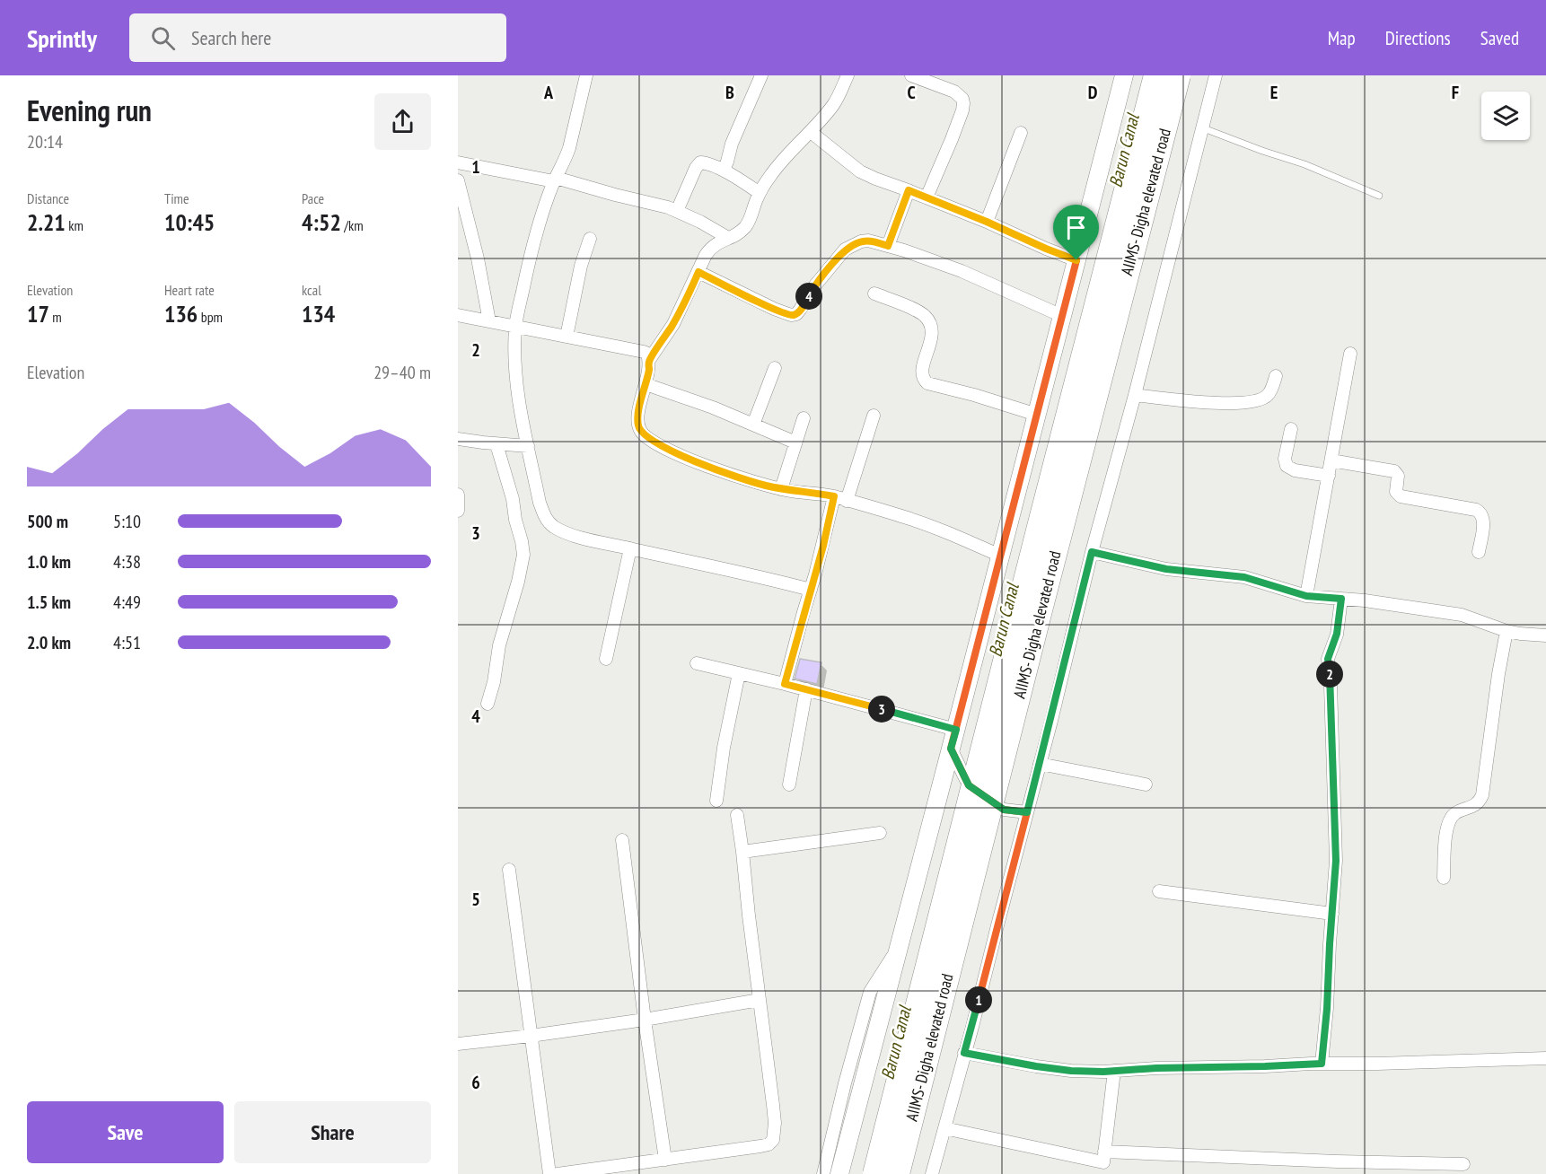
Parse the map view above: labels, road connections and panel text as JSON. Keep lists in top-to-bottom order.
{
  "streets": {
    "highway": ["AIIMS- Digha elevated road"]
  },
  "water": ["Barun Canal"],
  "page": {
    "header": "Sprintly",
    "search": "Search here",
    "nav": ["Map", "Directions", "Saved"],
    "heading": ["Evening run", "20:14"],
    "stats": [
      ["Distance", "2.21 km"],
      ["Time", "10:45"],
      ["Pace", "4:52 /km"],
      ["Elevation", "17 m"],
      ["Heart rate", "136 bpm"],
      ["kcal", "134"]
    ],
    "pins": [
      "4",
      "2",
      "3",
      "1"
    ],
    "chart": ["Elevation", "29–40 m"],
    "list": [
      {
        "name": "500 m",
        "note": "5:10"
      },
      {
        "name": "1.0 km",
        "note": "4:38"
      },
      {
        "name": "1.5 km",
        "note": "4:49"
      },
      {
        "name": "2.0 km",
        "note": "4:51"
      }
    ],
    "buttons": ["Save", "Share"]
  },
  "grid": {
    "columns": [
      "A",
      "B",
      "C",
      "D",
      "E",
      "F"
    ],
    "rows": [
      "1",
      "2",
      "3",
      "4",
      "5",
      "6"
    ]
  }
}
